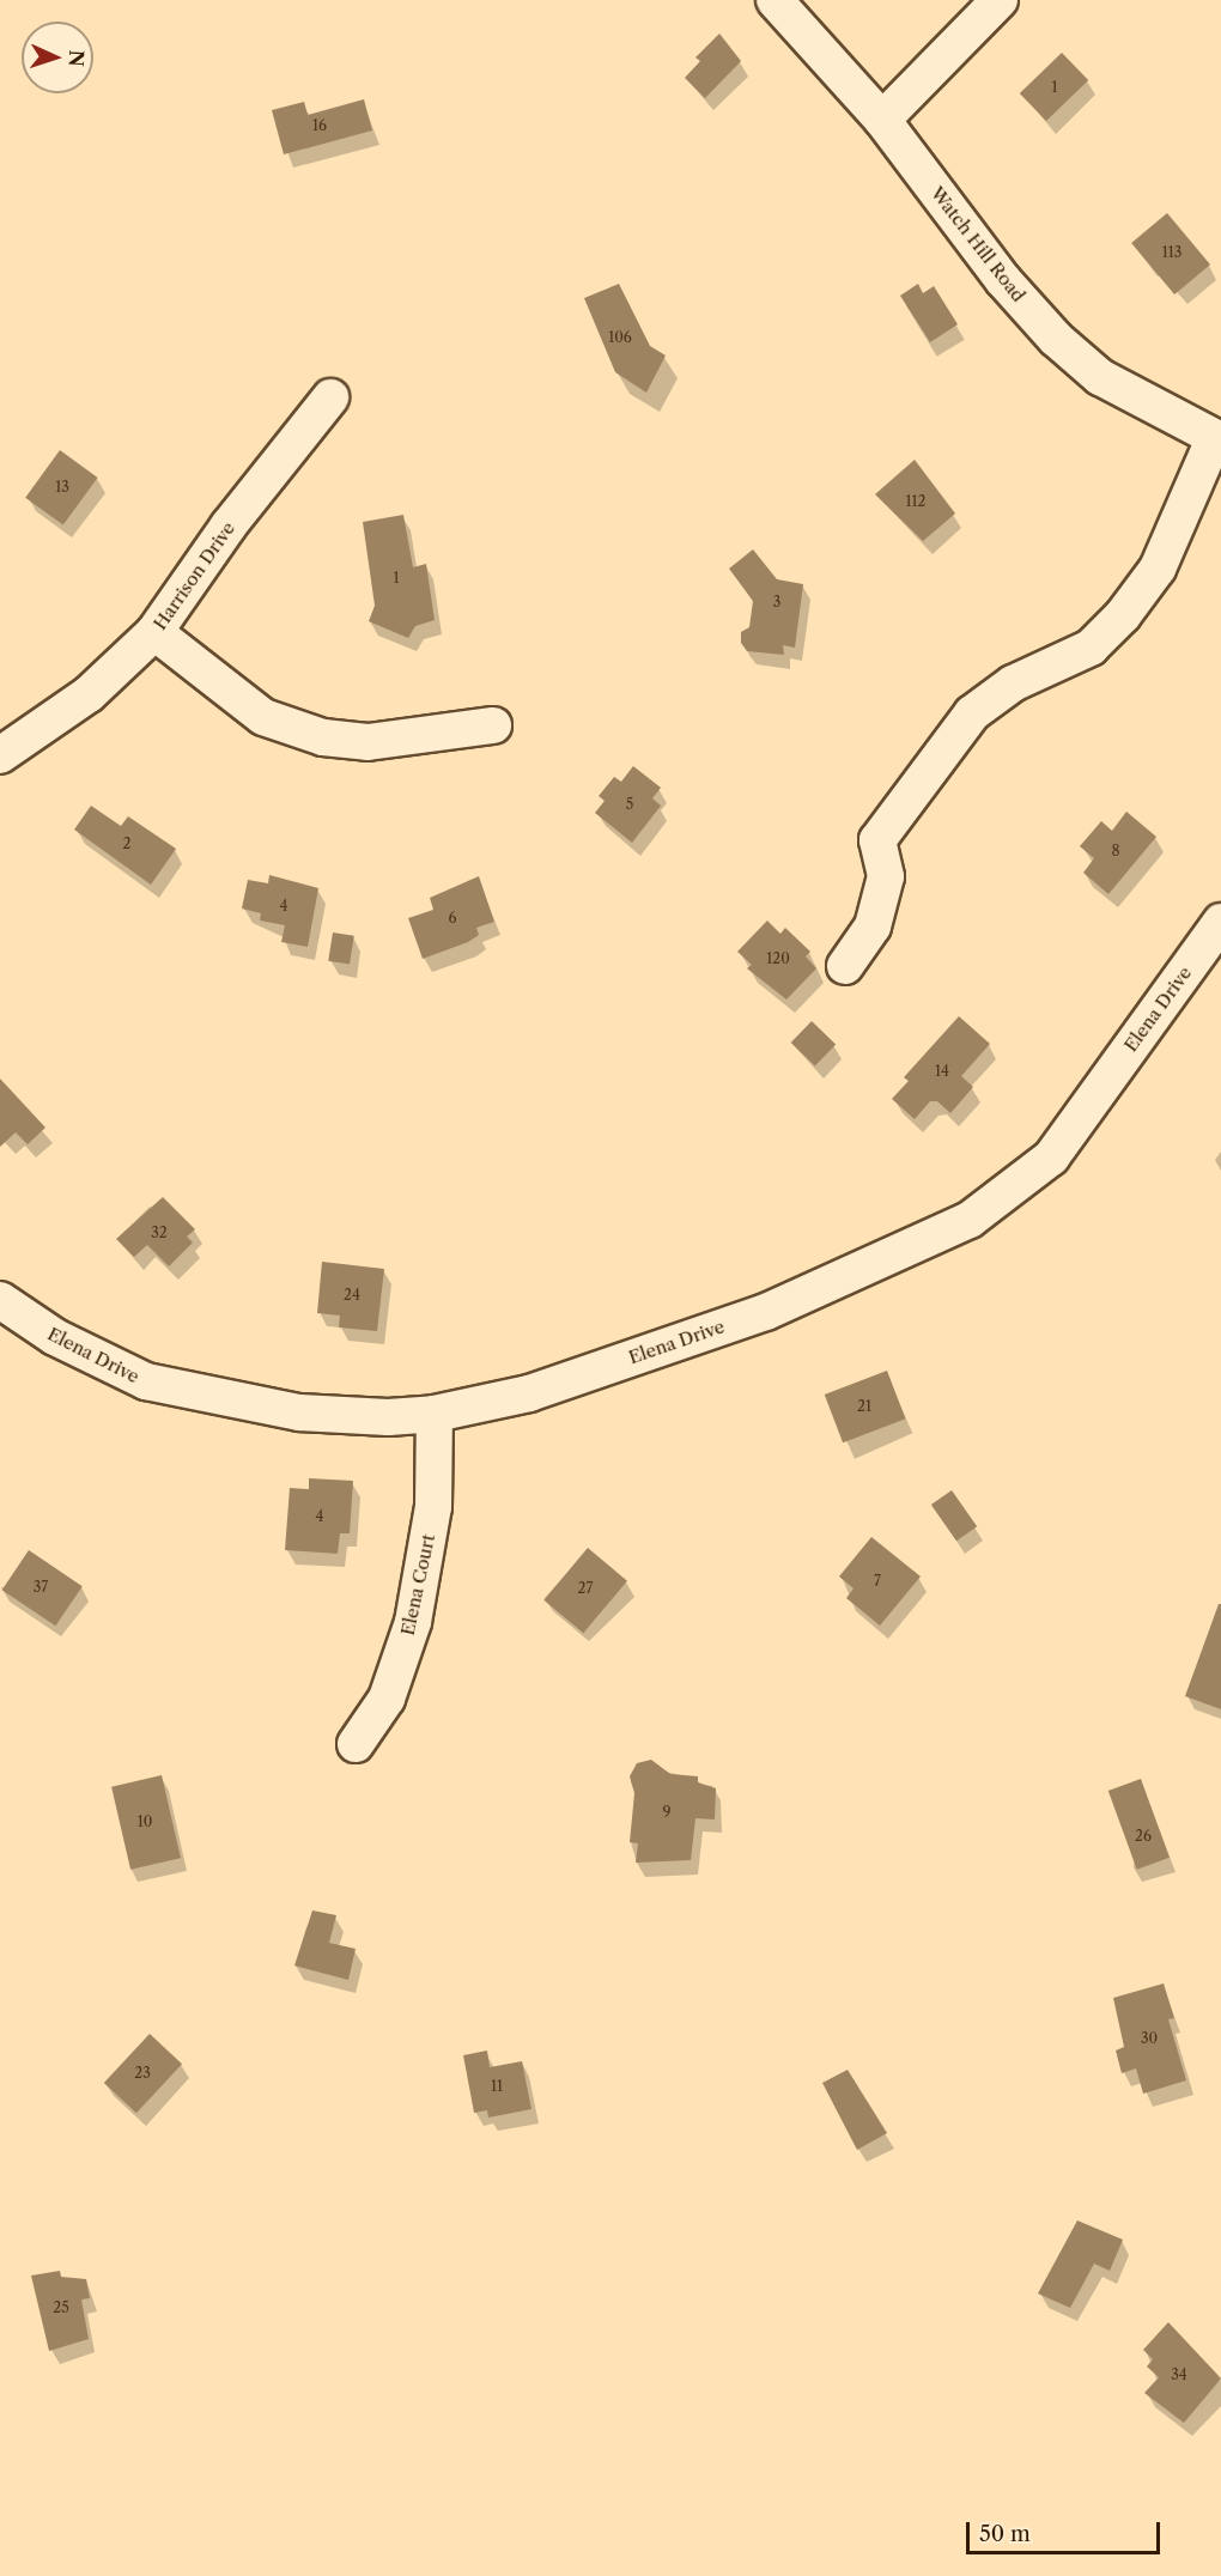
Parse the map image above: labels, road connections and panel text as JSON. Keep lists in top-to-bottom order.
{
  "streets": {
    "street": [
      "Watch Hill Road",
      "Harrison Drive",
      "Elena Drive",
      "Elena Court"
    ]
  },
  "crossings": [
    ["Elena Drive", "Elena Court"]
  ],
  "house_numbers": [
    "1",
    "16",
    "113",
    "106",
    "13",
    "112",
    "1",
    "3",
    "5",
    "2",
    "8",
    "4",
    "6",
    "120",
    "14",
    "32",
    "24",
    "21",
    "4",
    "7",
    "37",
    "27",
    "9",
    "10",
    "26",
    "30",
    "23",
    "11",
    "25",
    "34"
  ],
  "scale_bar": "50 m",
  "north": "right"
}
